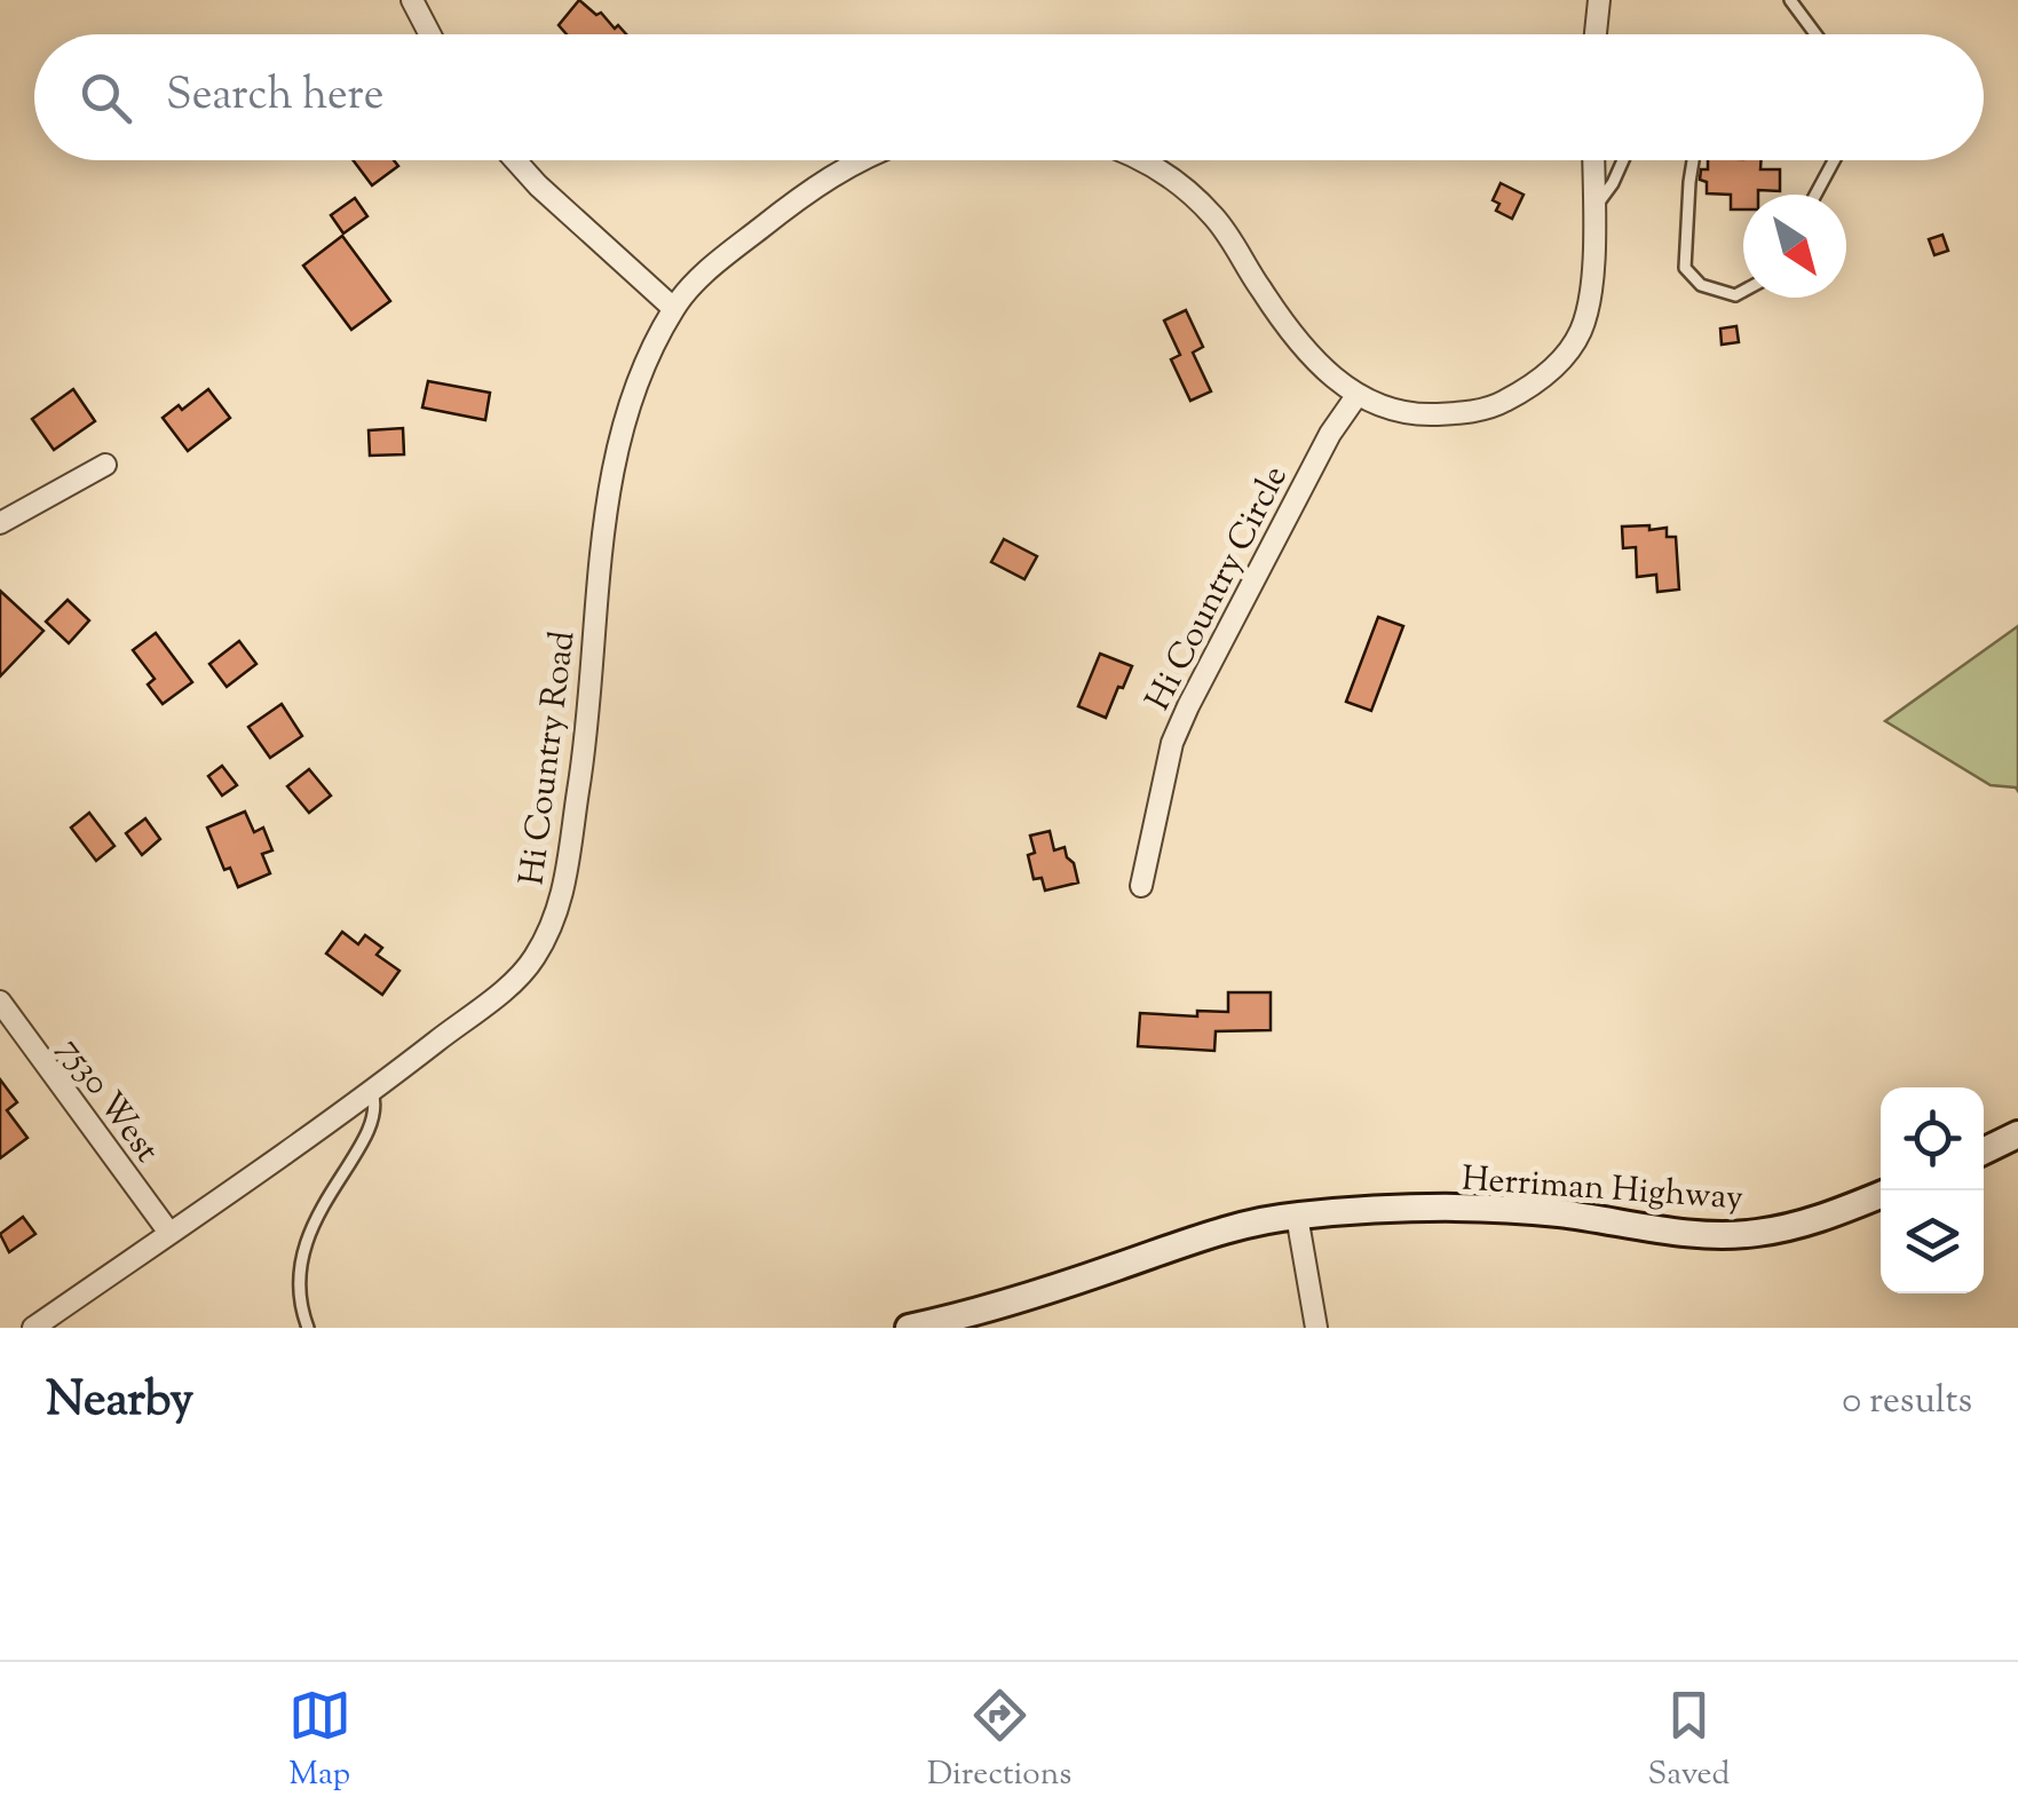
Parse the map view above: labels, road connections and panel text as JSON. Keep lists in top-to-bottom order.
{
  "streets": {
    "main road": ["Herriman Highway"],
    "street": ["Hi Country Circle", "Hi Country Road", "7530 West"]
  },
  "crossings": [
    ["Hi Country Road", "7530 West"]
  ],
  "north": "bottom right",
  "page": {
    "search": "Search here",
    "heading": ["Nearby", "0 results"],
    "nav": ["Map", "Directions", "Saved"]
  }
}
